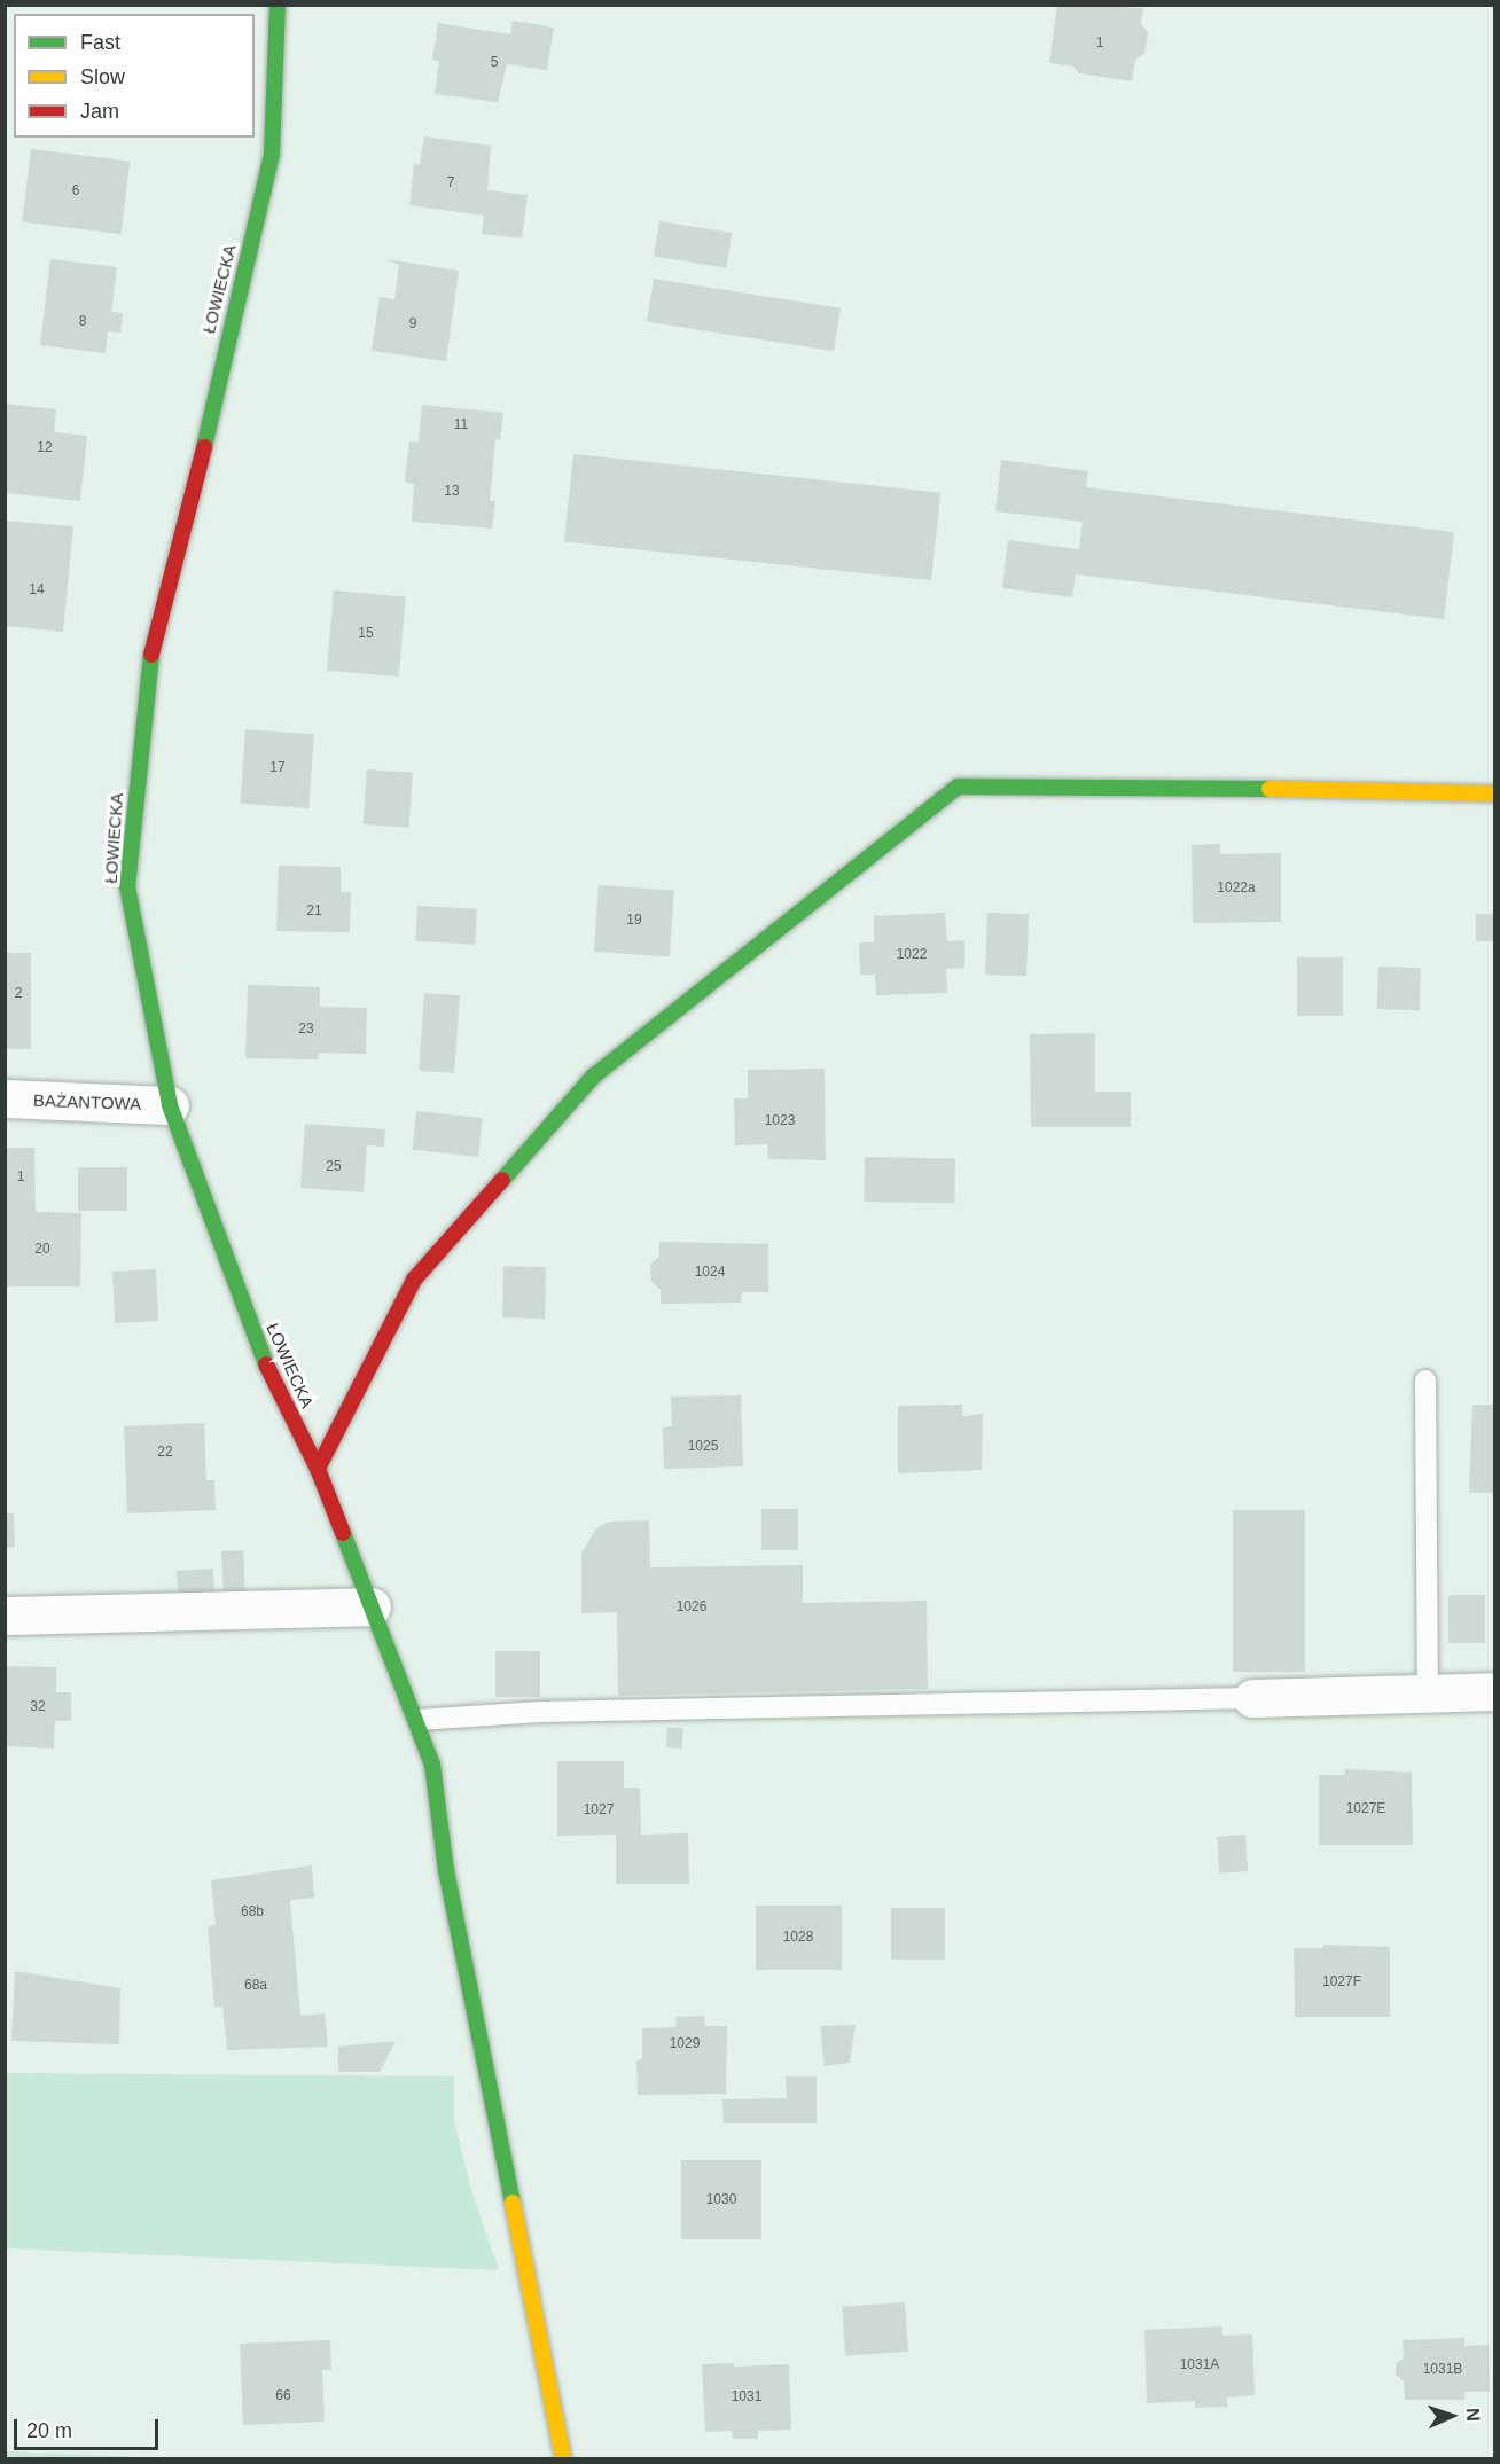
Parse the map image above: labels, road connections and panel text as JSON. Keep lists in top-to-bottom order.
{
  "streets": {
    "street": ["ŁOWIECKA", "BAŻANTOWA"]
  },
  "crossings": [
    ["ŁOWIECKA", "BAŻANTOWA"]
  ],
  "house_numbers": [
    "1",
    "5",
    "7",
    "6",
    "8",
    "9",
    "11",
    "12",
    "13",
    "14",
    "15",
    "17",
    "1022a",
    "21",
    "19",
    "1022",
    "2",
    "23",
    "1023",
    "25",
    "1",
    "20",
    "1024",
    "1025",
    "22",
    "1026",
    "32",
    "1027E",
    "1027",
    "68b",
    "1028",
    "1027F",
    "68a",
    "1029",
    "1030",
    "1031A",
    "1031B",
    "66",
    "1031"
  ],
  "legend": ["Fast", "Slow", "Jam"],
  "scale_bar": "20 m",
  "north": "right"
}
